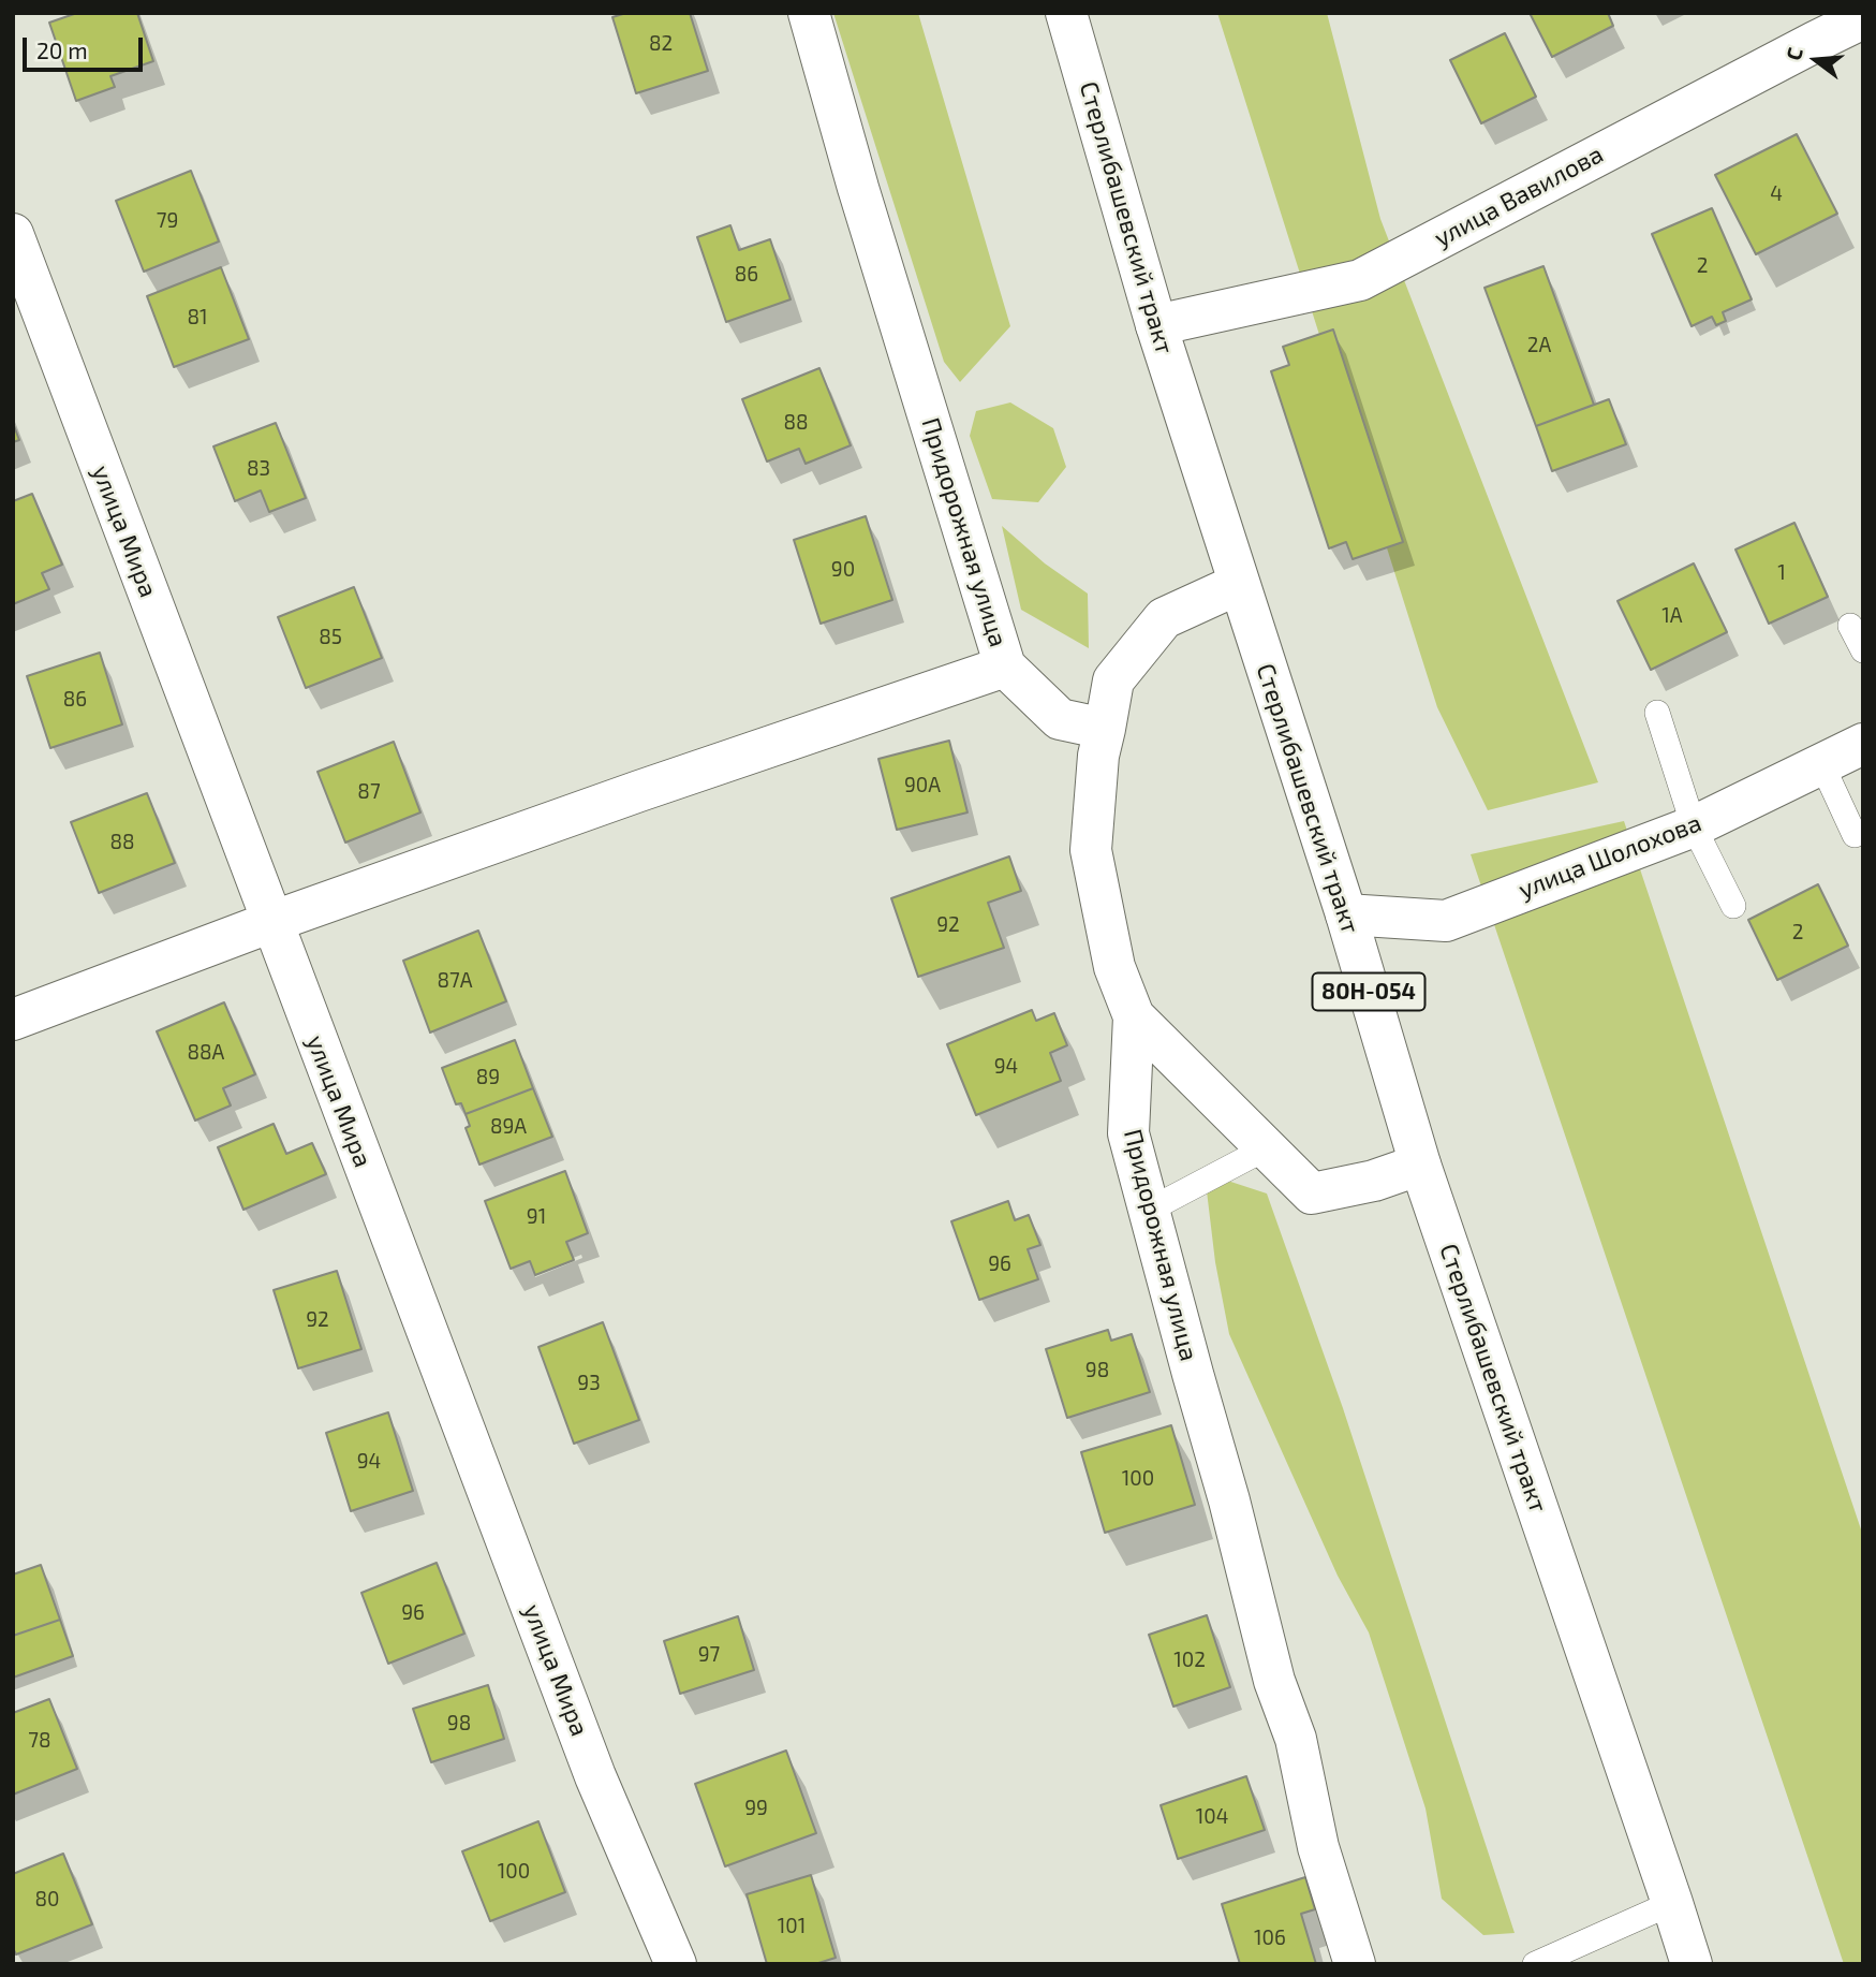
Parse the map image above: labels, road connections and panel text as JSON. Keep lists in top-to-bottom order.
{
  "streets": {
    "street": [
      "улица Вавилова",
      "Стерлибашевский тракт",
      "улица Мира",
      "Придорожная улица",
      "улица Шолохова",
      "80Н-054"
    ]
  },
  "crossings": [
    ["улица Вавилова", "Стерлибашевский тракт"],
    ["Стерлибашевский тракт", "улица Шолохова"]
  ],
  "house_numbers": [
    "82",
    "4",
    "79",
    "2",
    "86",
    "81",
    "2А",
    "88",
    "83",
    "90",
    "1",
    "1А",
    "85",
    "86",
    "90А",
    "87",
    "88",
    "92",
    "2",
    "87А",
    "88А",
    "94",
    "89",
    "89А",
    "91",
    "96",
    "92",
    "98",
    "93",
    "94",
    "100",
    "96",
    "97",
    "102",
    "98",
    "78",
    "99",
    "104",
    "100",
    "80",
    "101",
    "106"
  ],
  "scale_bar": "20 m",
  "north": "left"
}
